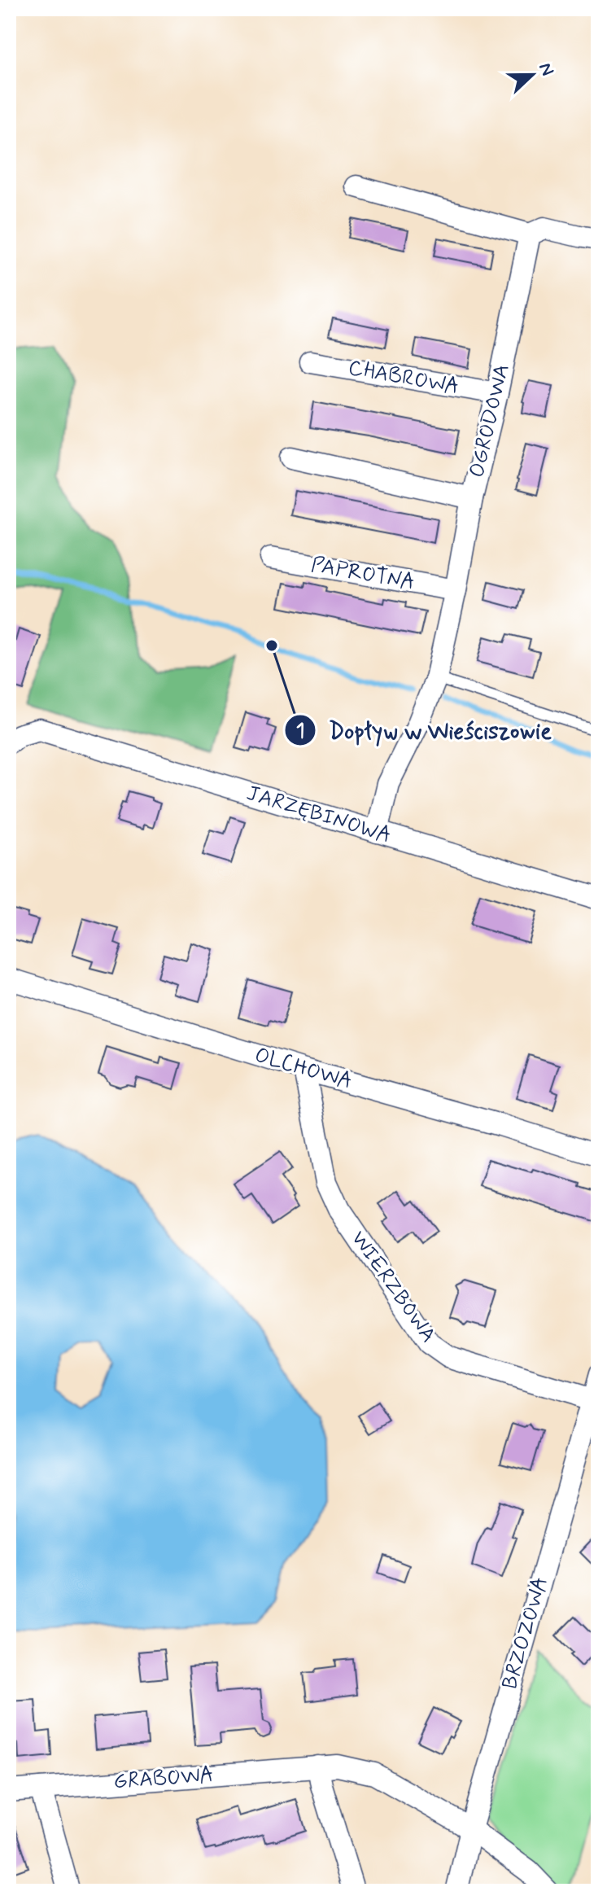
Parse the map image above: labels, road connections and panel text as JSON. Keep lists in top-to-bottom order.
{
  "streets": {
    "street": [
      "CHABROWA",
      "OGRODOWA",
      "PAPROTNA",
      "JARZĘBINOWA",
      "OLCHOWA",
      "WIERZBOWA",
      "BRZOZOWA",
      "GRABOWA"
    ]
  },
  "crossings": [
    ["CHABROWA", "OGRODOWA"],
    ["OGRODOWA", "PAPROTNA"],
    ["OGRODOWA", "JARZĘBINOWA"],
    ["OLCHOWA", "WIERZBOWA"],
    ["WIERZBOWA", "BRZOZOWA"],
    ["BRZOZOWA", "GRABOWA"]
  ],
  "places": ["Dopływ w Wieściszowie"],
  "north": "right"
}
